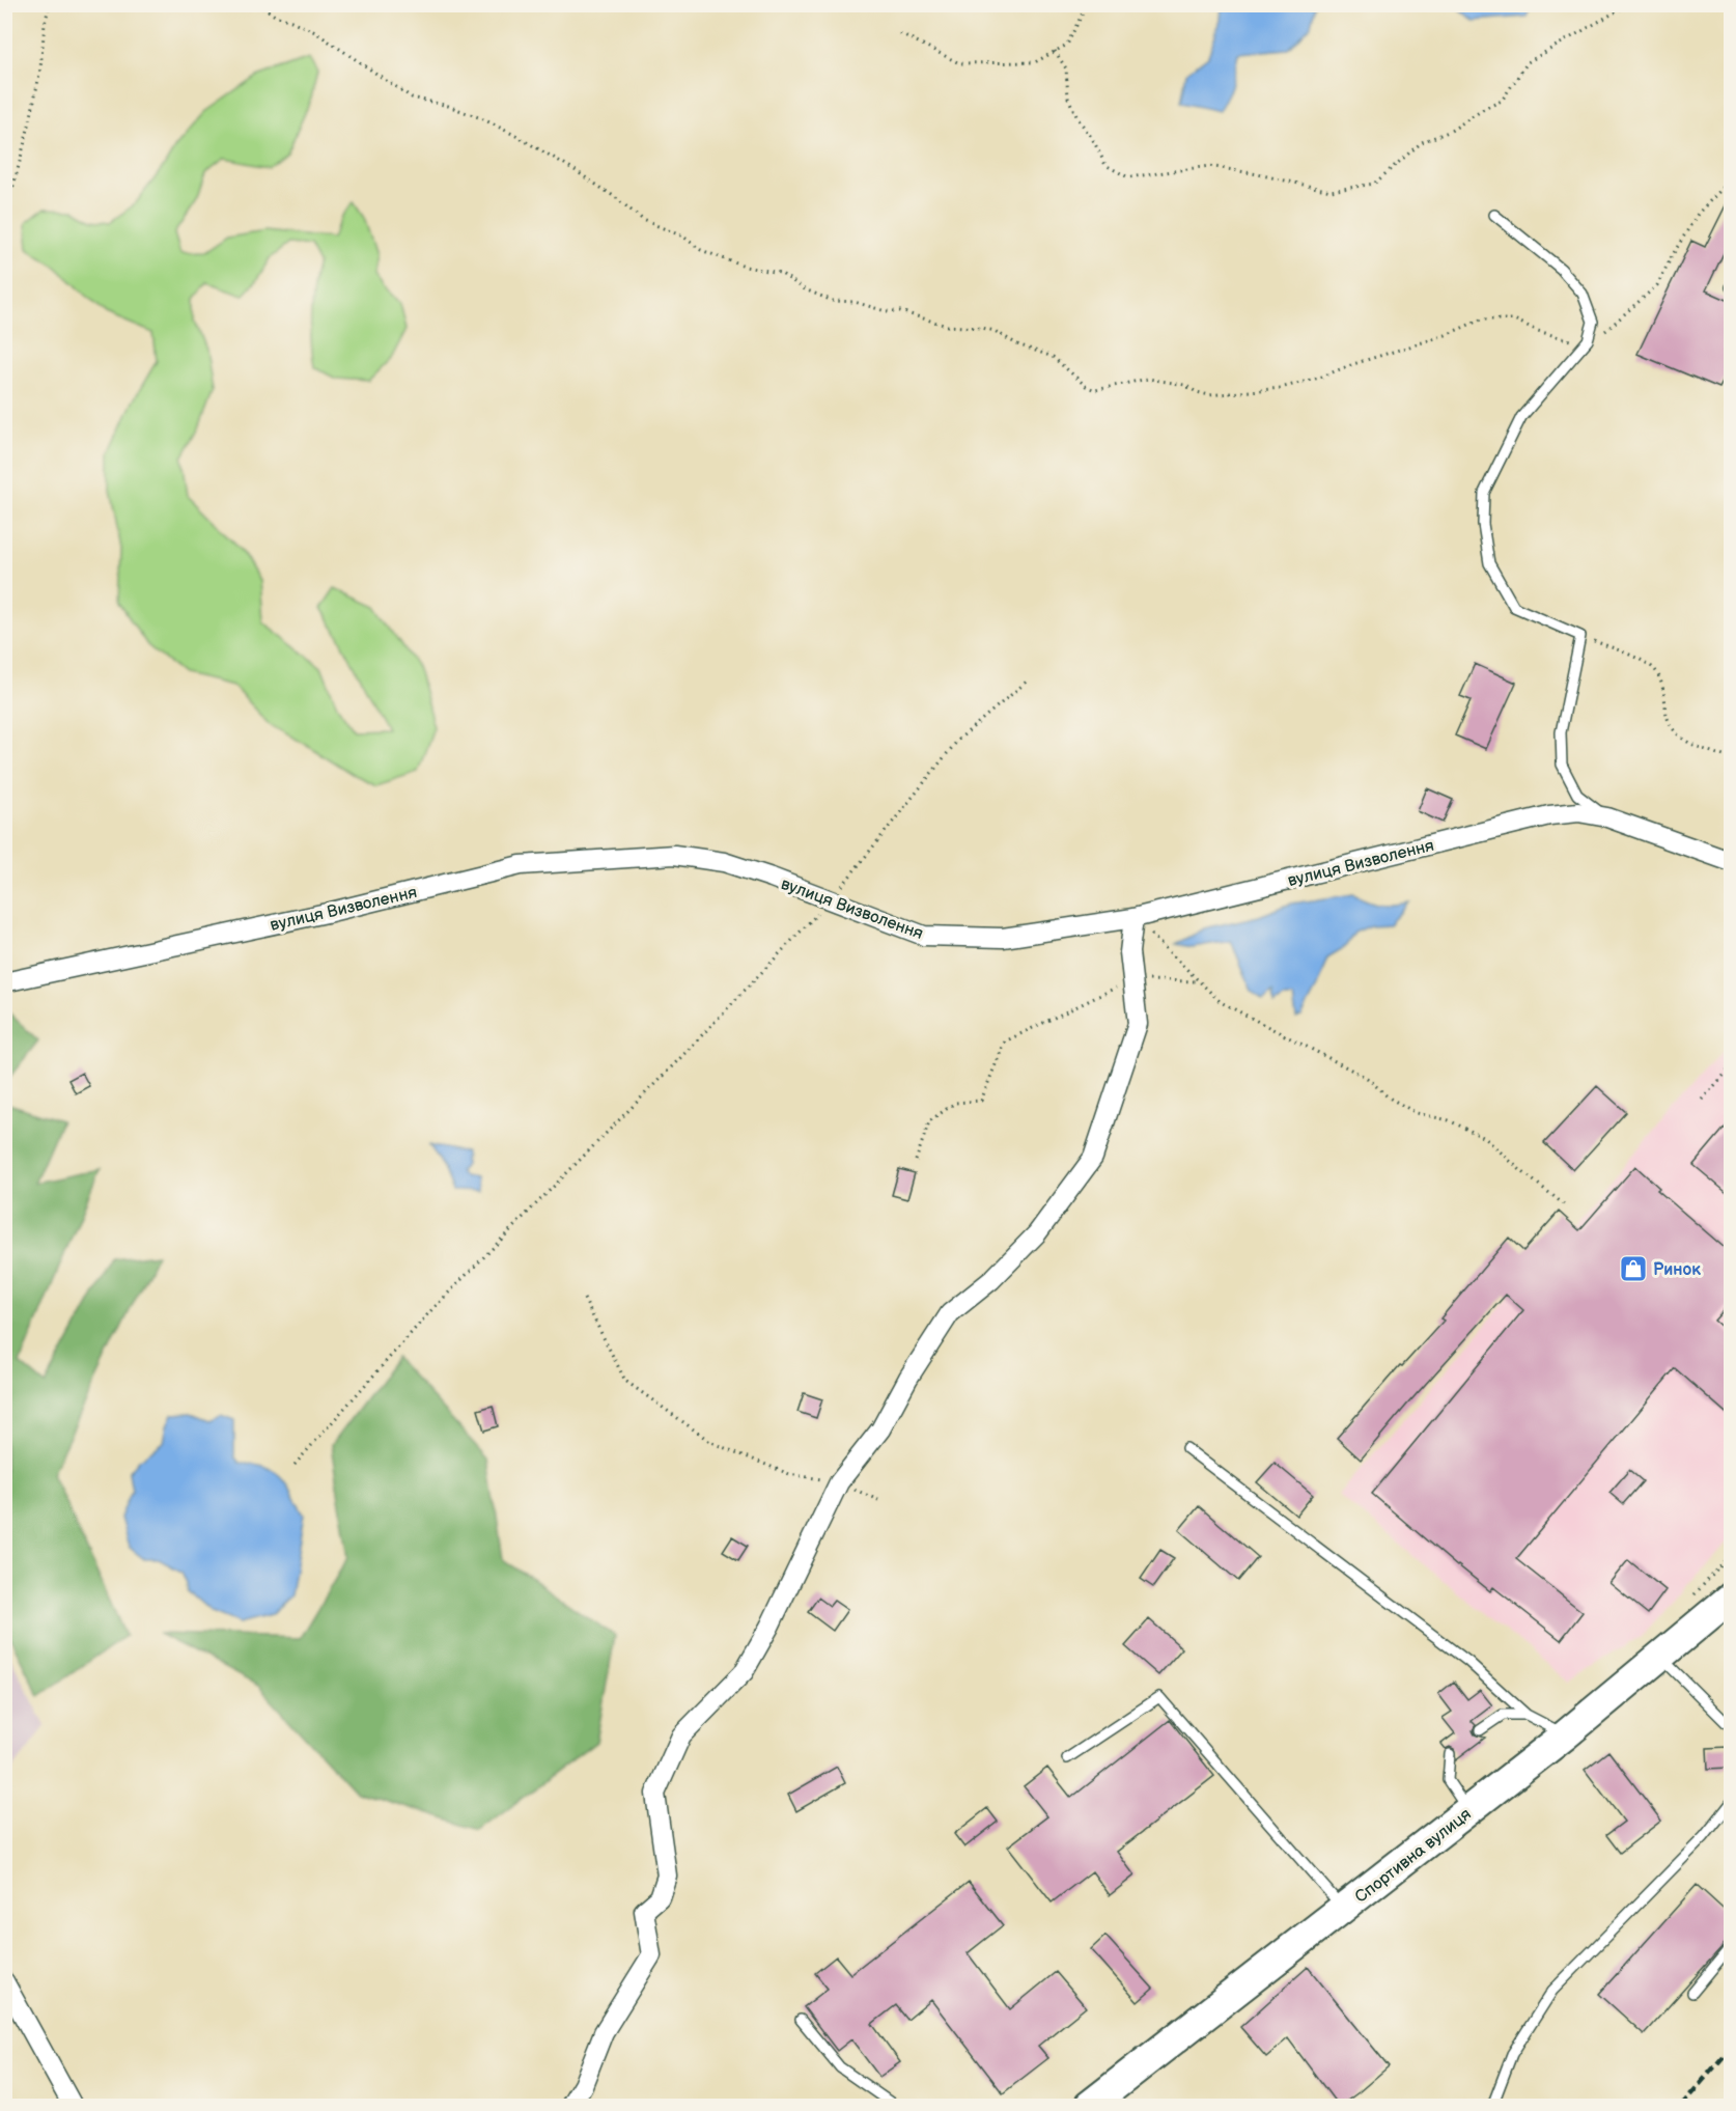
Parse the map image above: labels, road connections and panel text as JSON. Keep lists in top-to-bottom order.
{
  "streets": {
    "main road": ["Спортивна вулиця"],
    "street": ["вулиця Визволення"]
  },
  "places": {
    "shop": ["Ринок"]
  }
}
